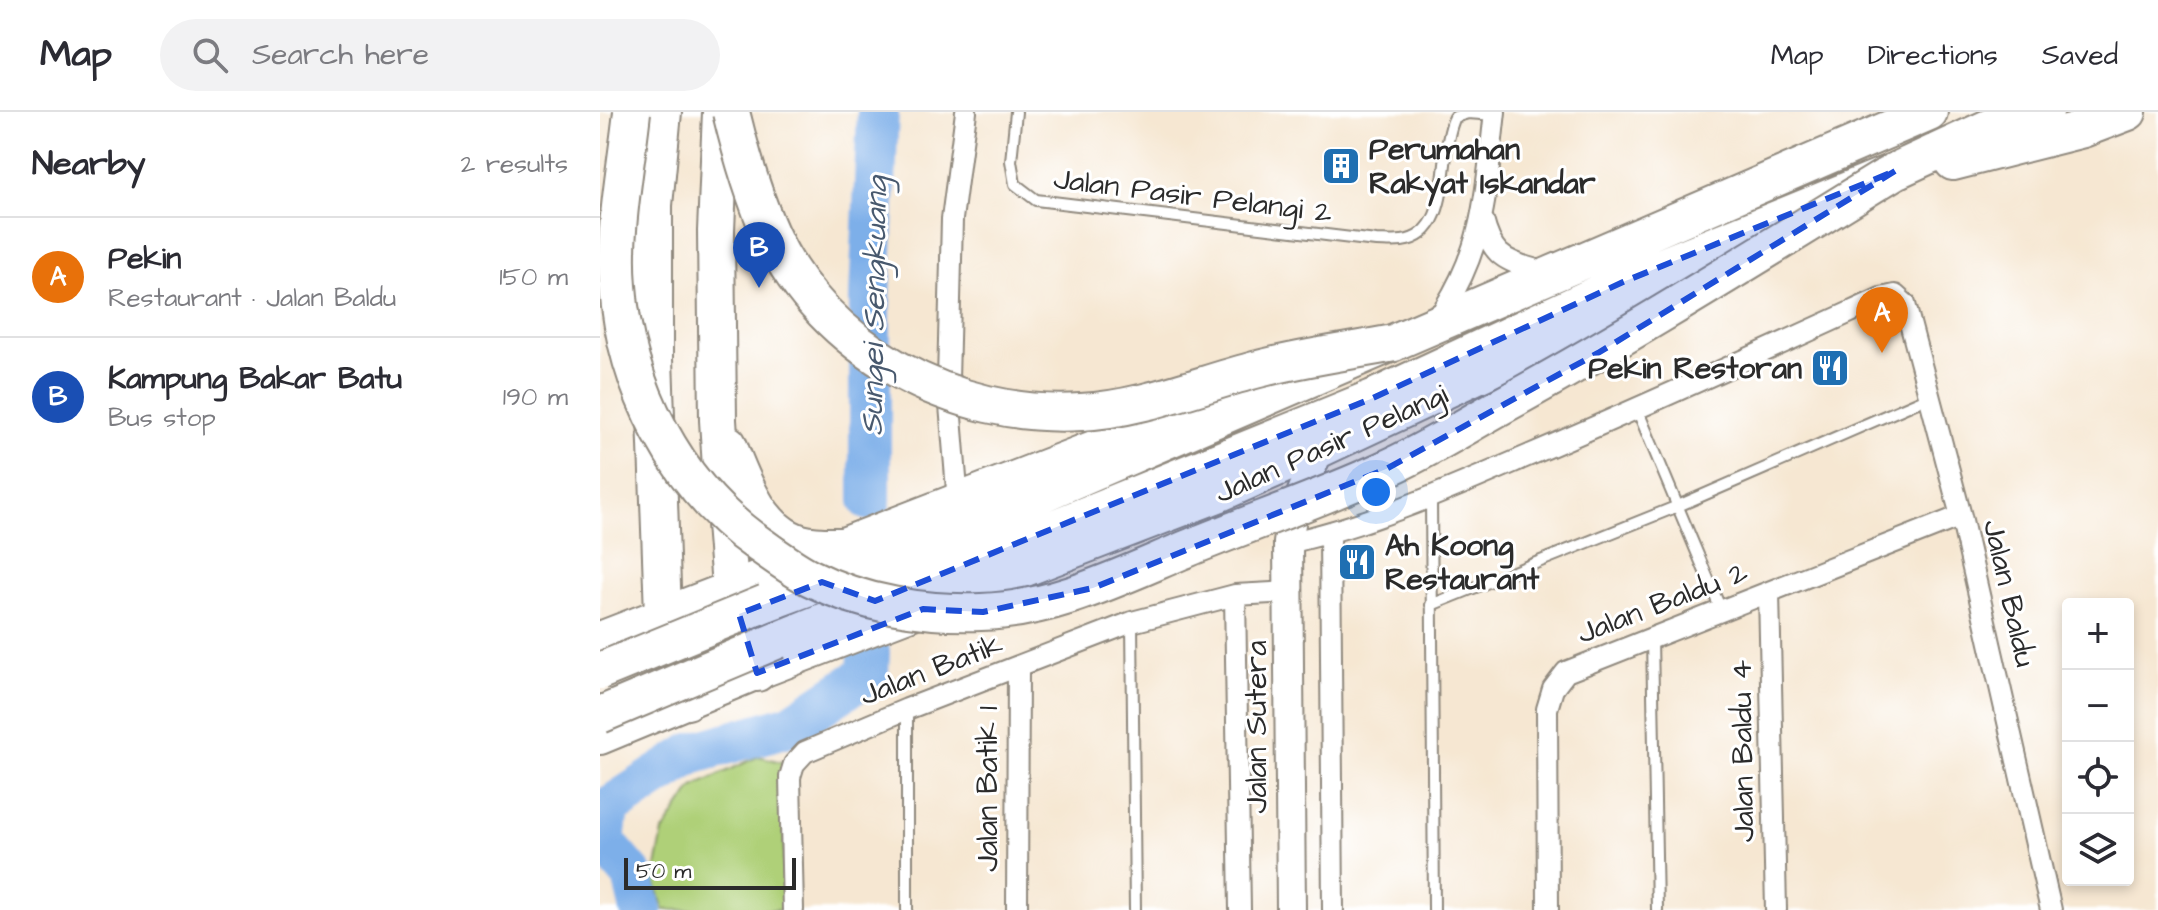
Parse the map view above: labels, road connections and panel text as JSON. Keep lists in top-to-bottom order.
{
  "streets": {
    "main road": ["Jalan Pasir Pelangi"],
    "street": [
      "Jalan Baldu",
      "Jalan Baldu 2",
      "Jalan Batik",
      "Jalan Sutera",
      "Jalan Baldu 4",
      "Jalan Batik 1"
    ],
    "lane": ["Jalan Pasir Pelangi 2"]
  },
  "crossings": [
    ["Jalan Pasir Pelangi", "Jalan Sutera"],
    ["Jalan Baldu", "Jalan Baldu 2"],
    ["Jalan Baldu 2", "Jalan Baldu 4"],
    ["Jalan Batik", "Jalan Sutera"],
    ["Jalan Batik", "Jalan Batik 1"]
  ],
  "water": ["Sungei Sengkuang"],
  "places": {
    "building": ["Perumahan Rakyat Iskandar"],
    "restaurant": ["Pekin Restoran", "Ah Koong Restaurant"]
  },
  "scale_bar": "50 m",
  "page": {
    "header": "Map",
    "search": "Search here",
    "nav": ["Map", "Directions", "Saved"],
    "heading": ["Nearby", "2 results"],
    "list": [
      {
        "mark": "A",
        "name": "Pekin",
        "note": "Restaurant · Jalan Baldu",
        "value": "150 m"
      },
      {
        "mark": "B",
        "name": "Kampung Bakar Batu",
        "note": "Bus stop",
        "value": "190 m"
      }
    ],
    "pins": ["B", "A"],
    "map_buttons": ["+", "−"],
    "scale": "50 m"
  }
}
